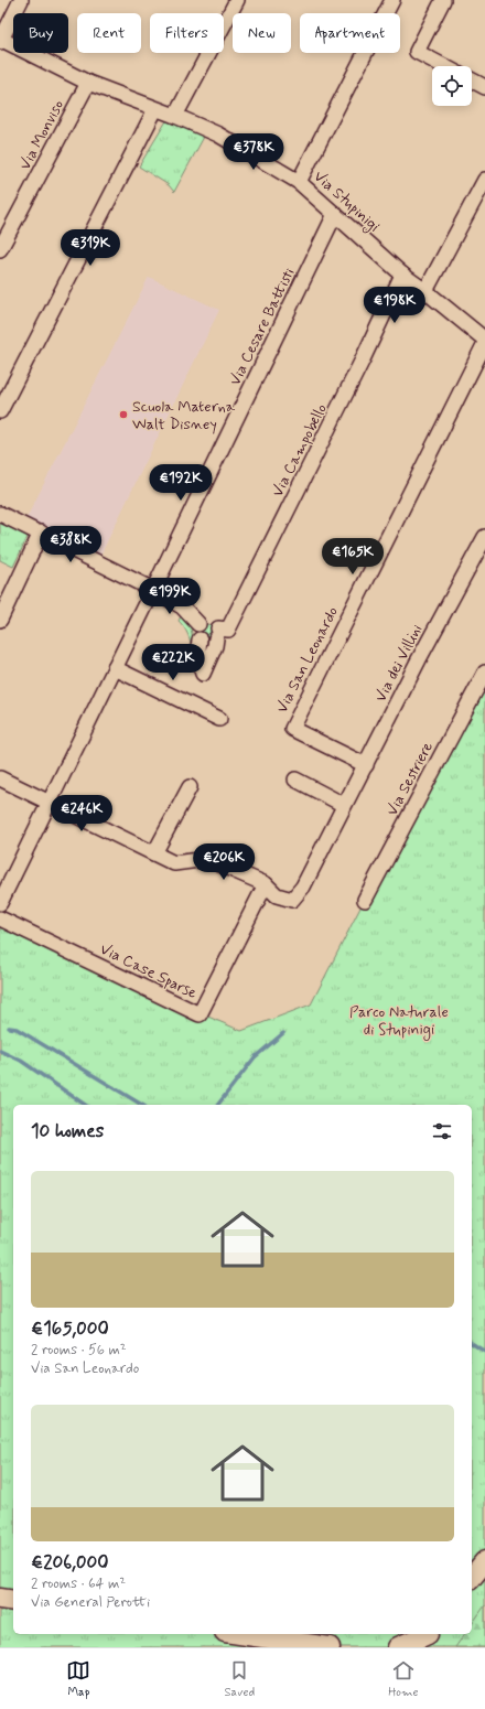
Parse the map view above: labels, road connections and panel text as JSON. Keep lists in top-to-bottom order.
{
  "streets": {
    "street": [
      "Via Monviso",
      "Via Stupinigi",
      "Via Cesare Battisti",
      "Via Campobello",
      "Via San Leonardo",
      "Via dei Villini",
      "Via Sestriere",
      "Via Case Sparse"
    ]
  },
  "crossings": [
    ["Via Monviso", "Via Stupinigi"],
    ["Via Stupinigi", "Via Cesare Battisti"],
    ["Via Stupinigi", "Via Campobello"],
    ["Via Stupinigi", "Via San Leonardo"],
    ["Via San Leonardo", "Via dei Villini"],
    ["Via dei Villini", "Via Case Sparse"]
  ],
  "parks": ["Parco Naturale di Stupinigi"],
  "places": ["Scuola Materna Walt Disney"],
  "page": {
    "chip": [
      "Buy",
      "Rent",
      "Filters",
      "New",
      "Apartment"
    ],
    "price": [
      "€378K",
      "€319K",
      "€198K",
      "€192K",
      "€388K",
      "€165K",
      "€199K",
      "€222K",
      "€246K",
      "€206K"
    ],
    "heading": "10 homes",
    "list": [
      {
        "name": "€165,000",
        "note": "2 rooms · 56 m² · Via San Leonardo"
      },
      {
        "name": "€206,000",
        "note": "2 rooms · 64 m² · Via General Perotti"
      }
    ],
    "tabs": ["Map", "Saved", "Home"]
  }
}
